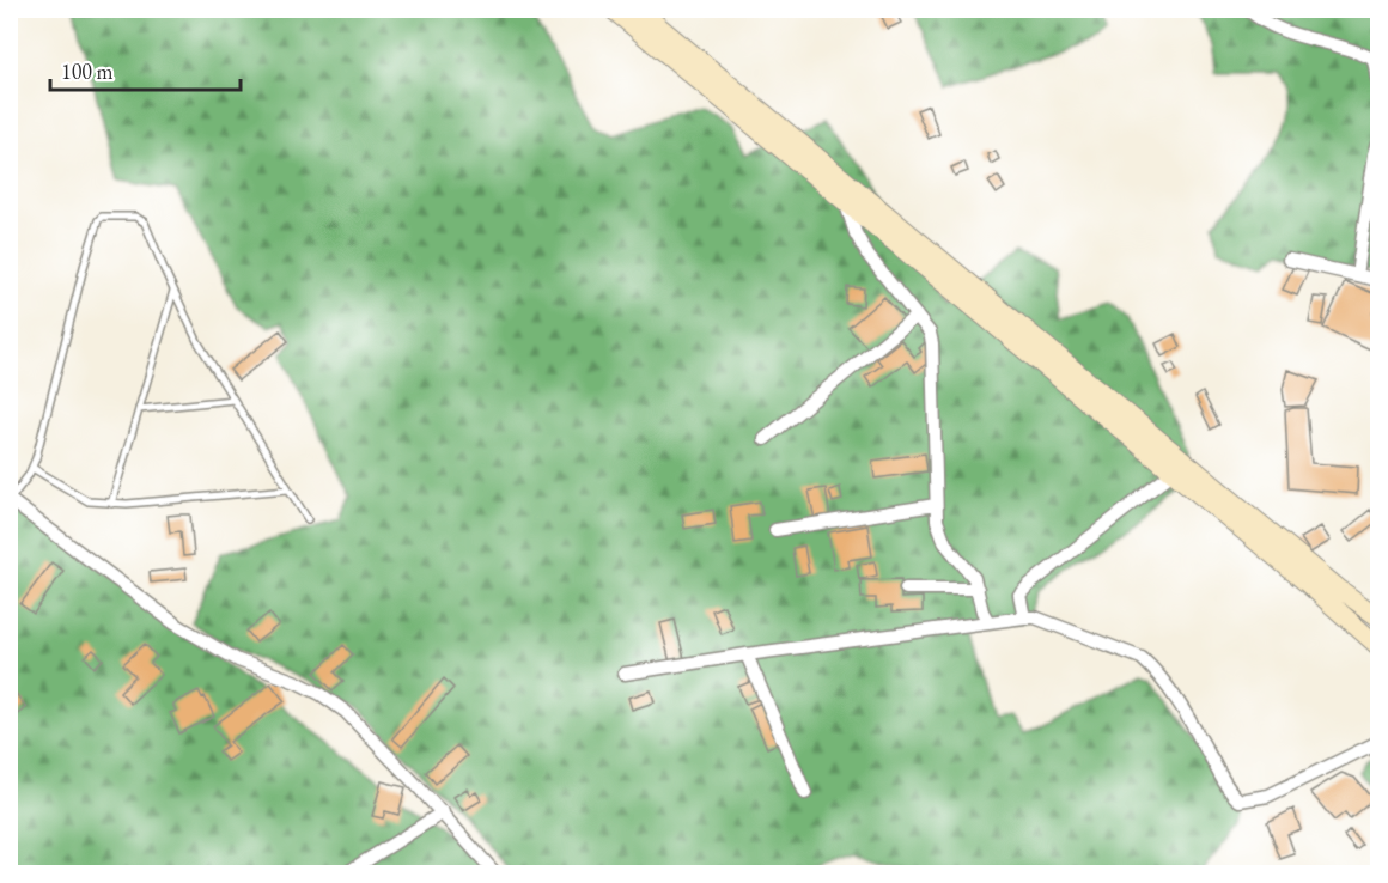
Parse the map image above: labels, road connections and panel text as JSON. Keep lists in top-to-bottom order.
{
  "scale_bar": "100 m"
}
